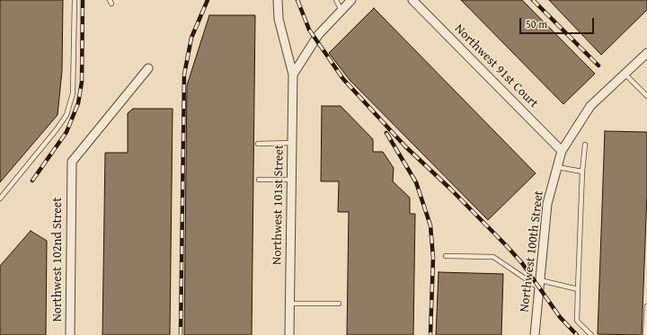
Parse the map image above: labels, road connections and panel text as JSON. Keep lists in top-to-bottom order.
{
  "streets": {
    "street": [
      "Northwest 91st Court",
      "Northwest 101st Street",
      "Northwest 100th Street",
      "Northwest 102nd Street"
    ]
  },
  "crossings": [
    ["Northwest 91st Court", "Northwest 100th Street"]
  ],
  "scale_bar": "50 m"
}
